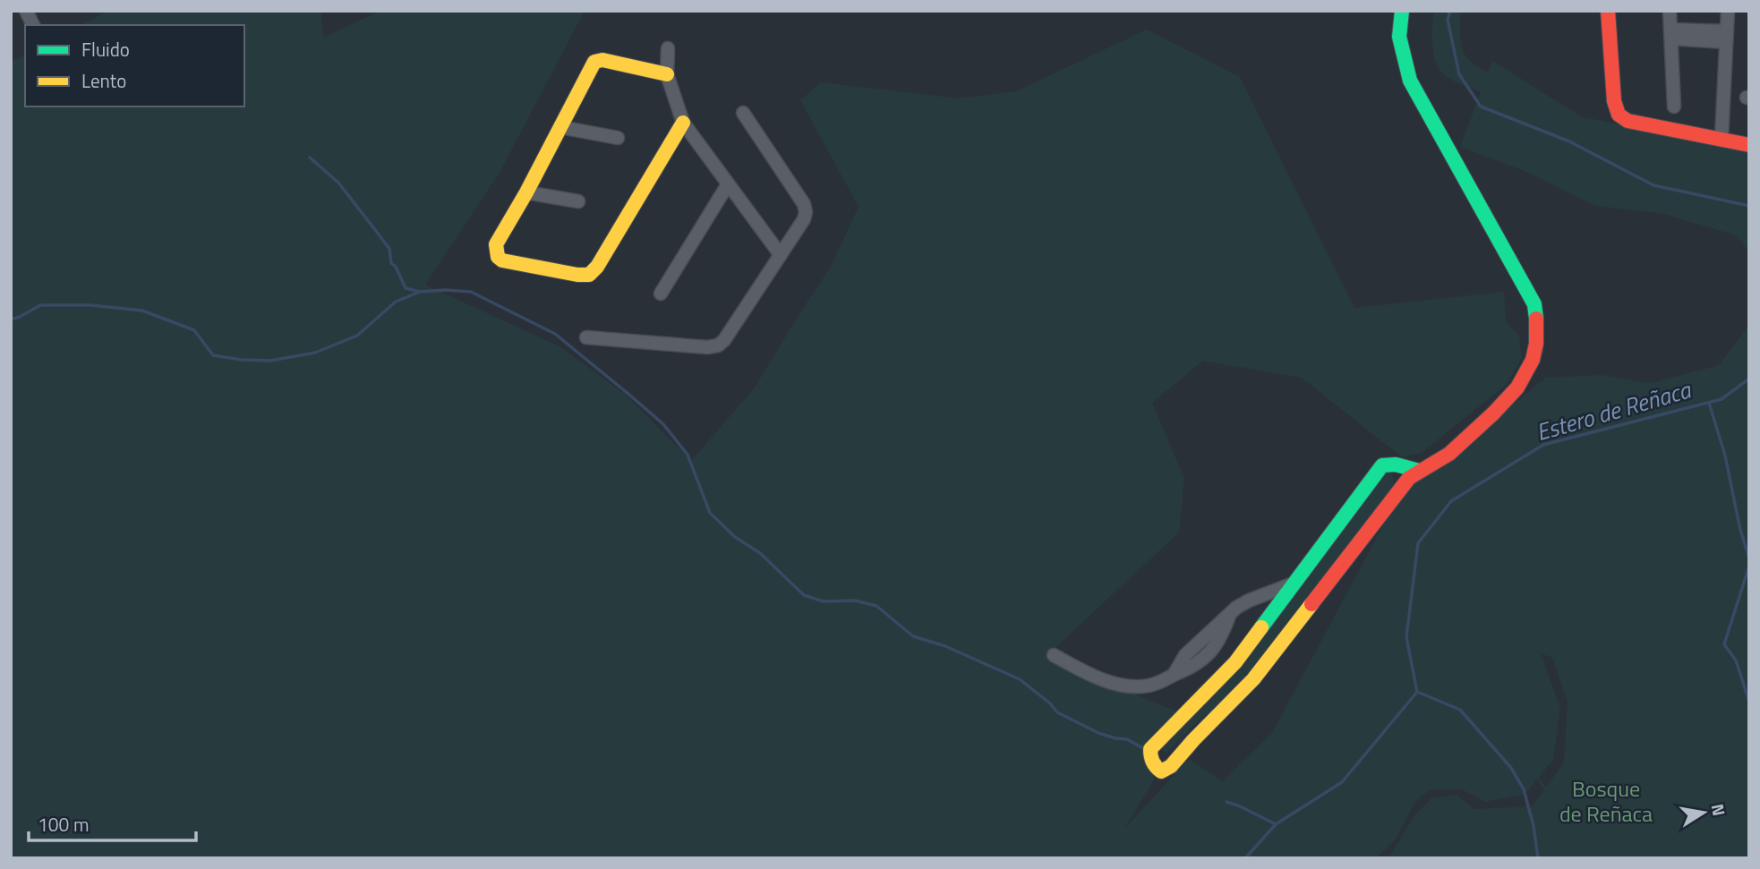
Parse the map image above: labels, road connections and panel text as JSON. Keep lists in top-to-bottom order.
{
  "water": ["Estero de Reñaca"],
  "parks": ["Bosque de Reñaca"],
  "legend": ["Fluido", "Lento"],
  "scale_bar": "100 m",
  "north": "right"
}
